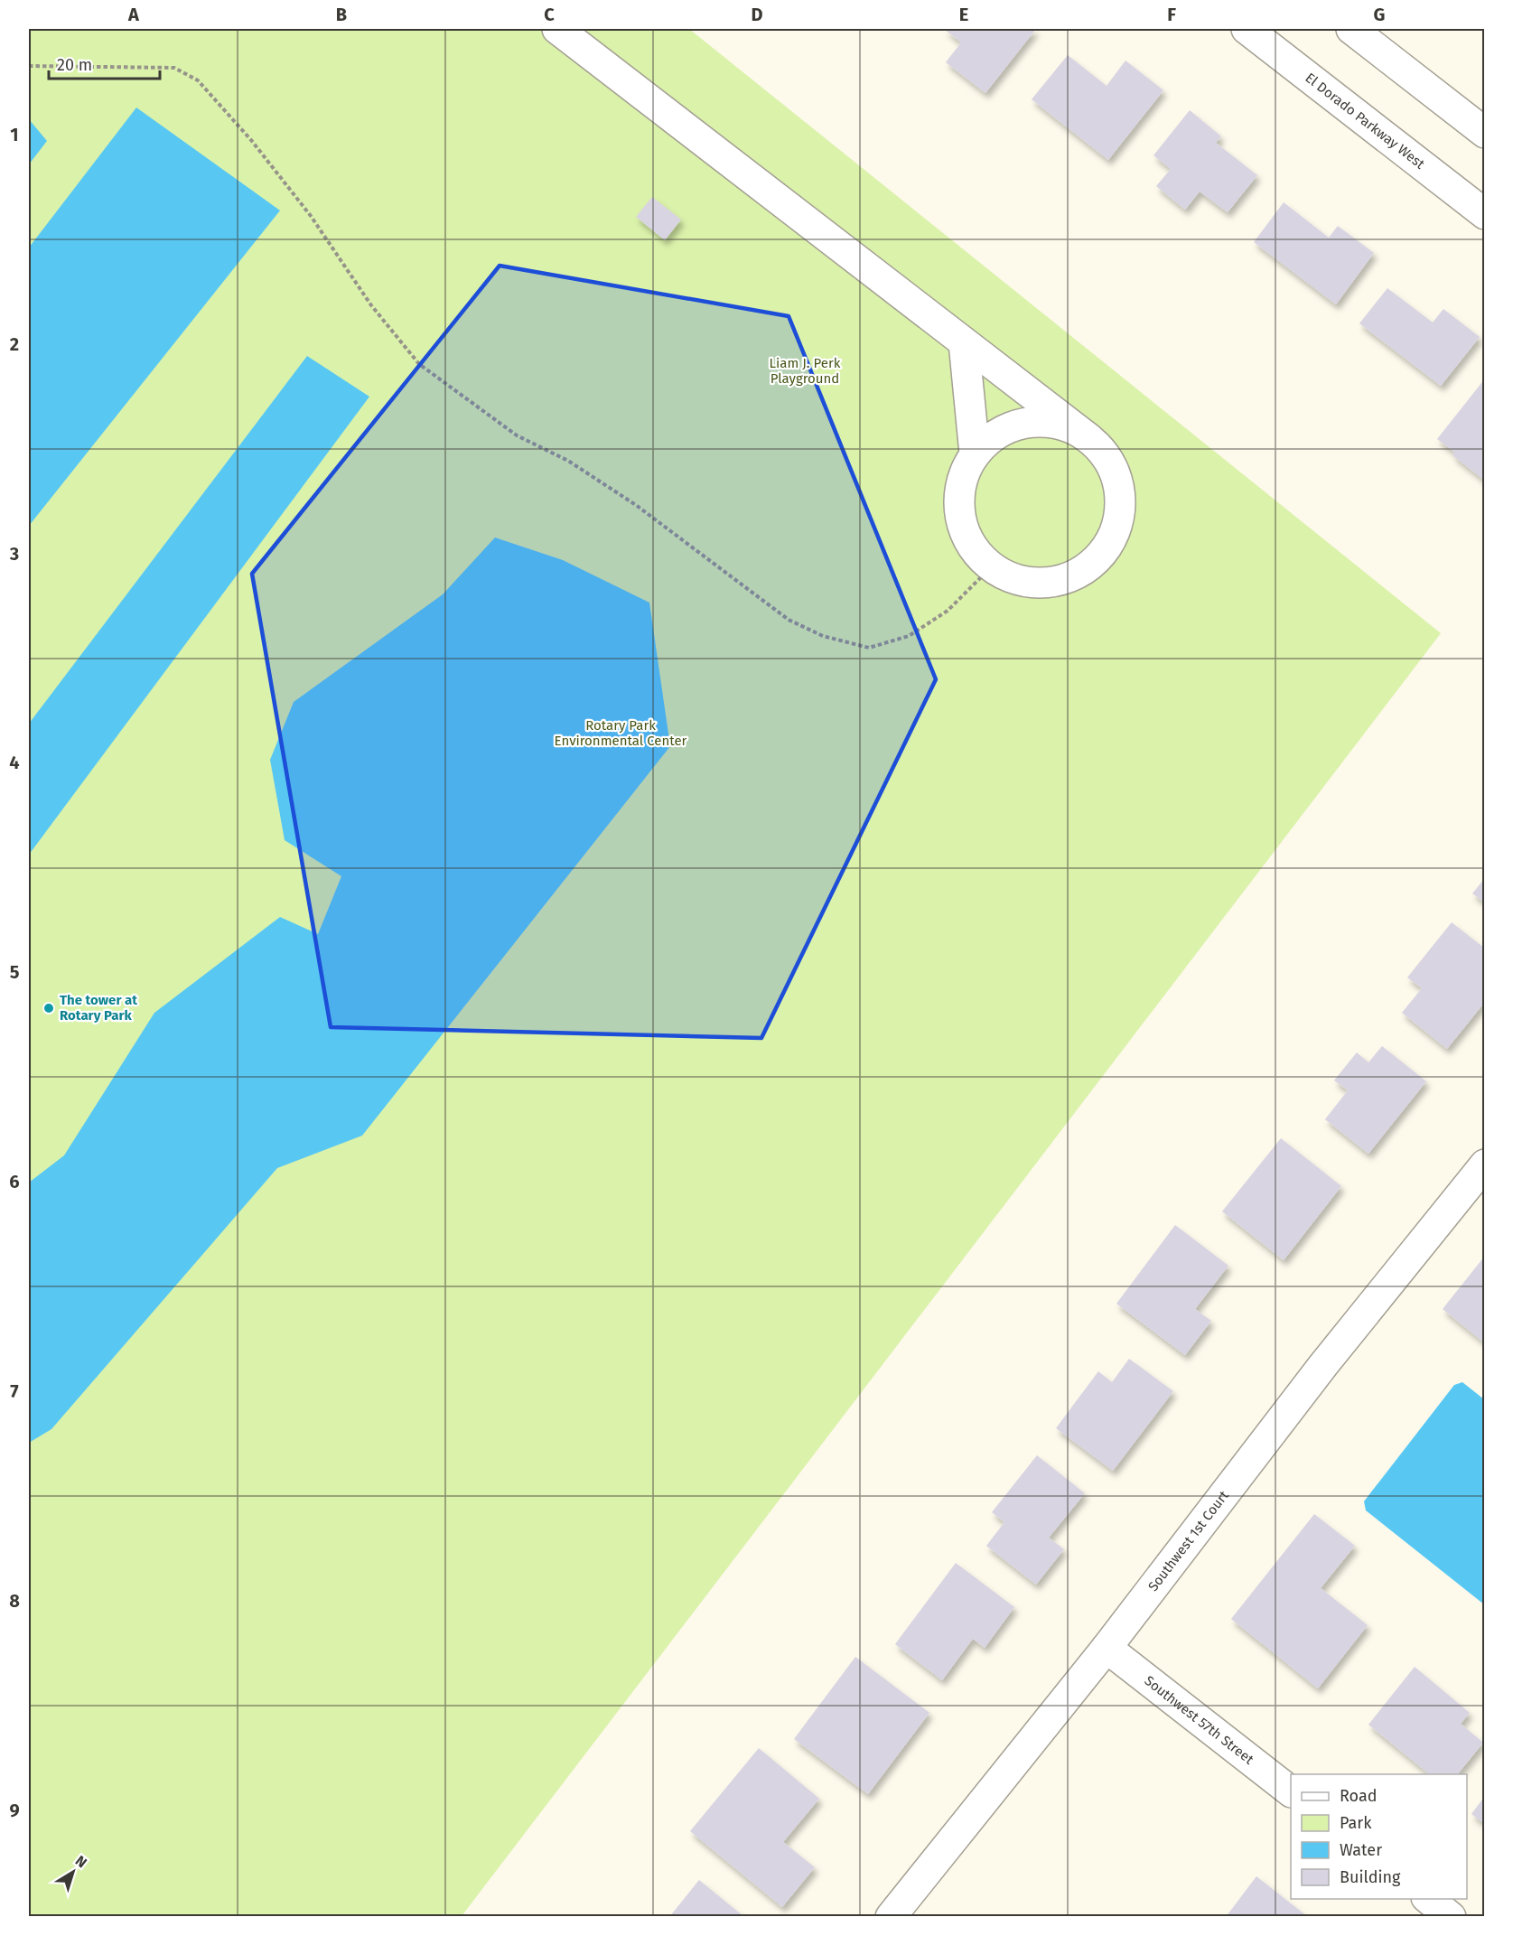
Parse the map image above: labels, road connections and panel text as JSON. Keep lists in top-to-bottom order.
{
  "streets": {
    "street": ["El Dorado Parkway West", "Southwest 1st Court", "Southwest 57th Street"]
  },
  "crossings": [
    ["Southwest 1st Court", "Southwest 57th Street"]
  ],
  "parks": ["Liam J. Perk Playground", "Rotary Park Environmental Center"],
  "places": ["The tower at Rotary Park"],
  "legend": [
    "Road",
    "Park",
    "Water",
    "Building"
  ],
  "scale_bar": "20 m",
  "north": "top right",
  "grid": {
    "columns": [
      "A",
      "B",
      "C",
      "D",
      "E",
      "F",
      "G"
    ],
    "rows": [
      "1",
      "2",
      "3",
      "4",
      "5",
      "6",
      "7",
      "8",
      "9"
    ]
  }
}
